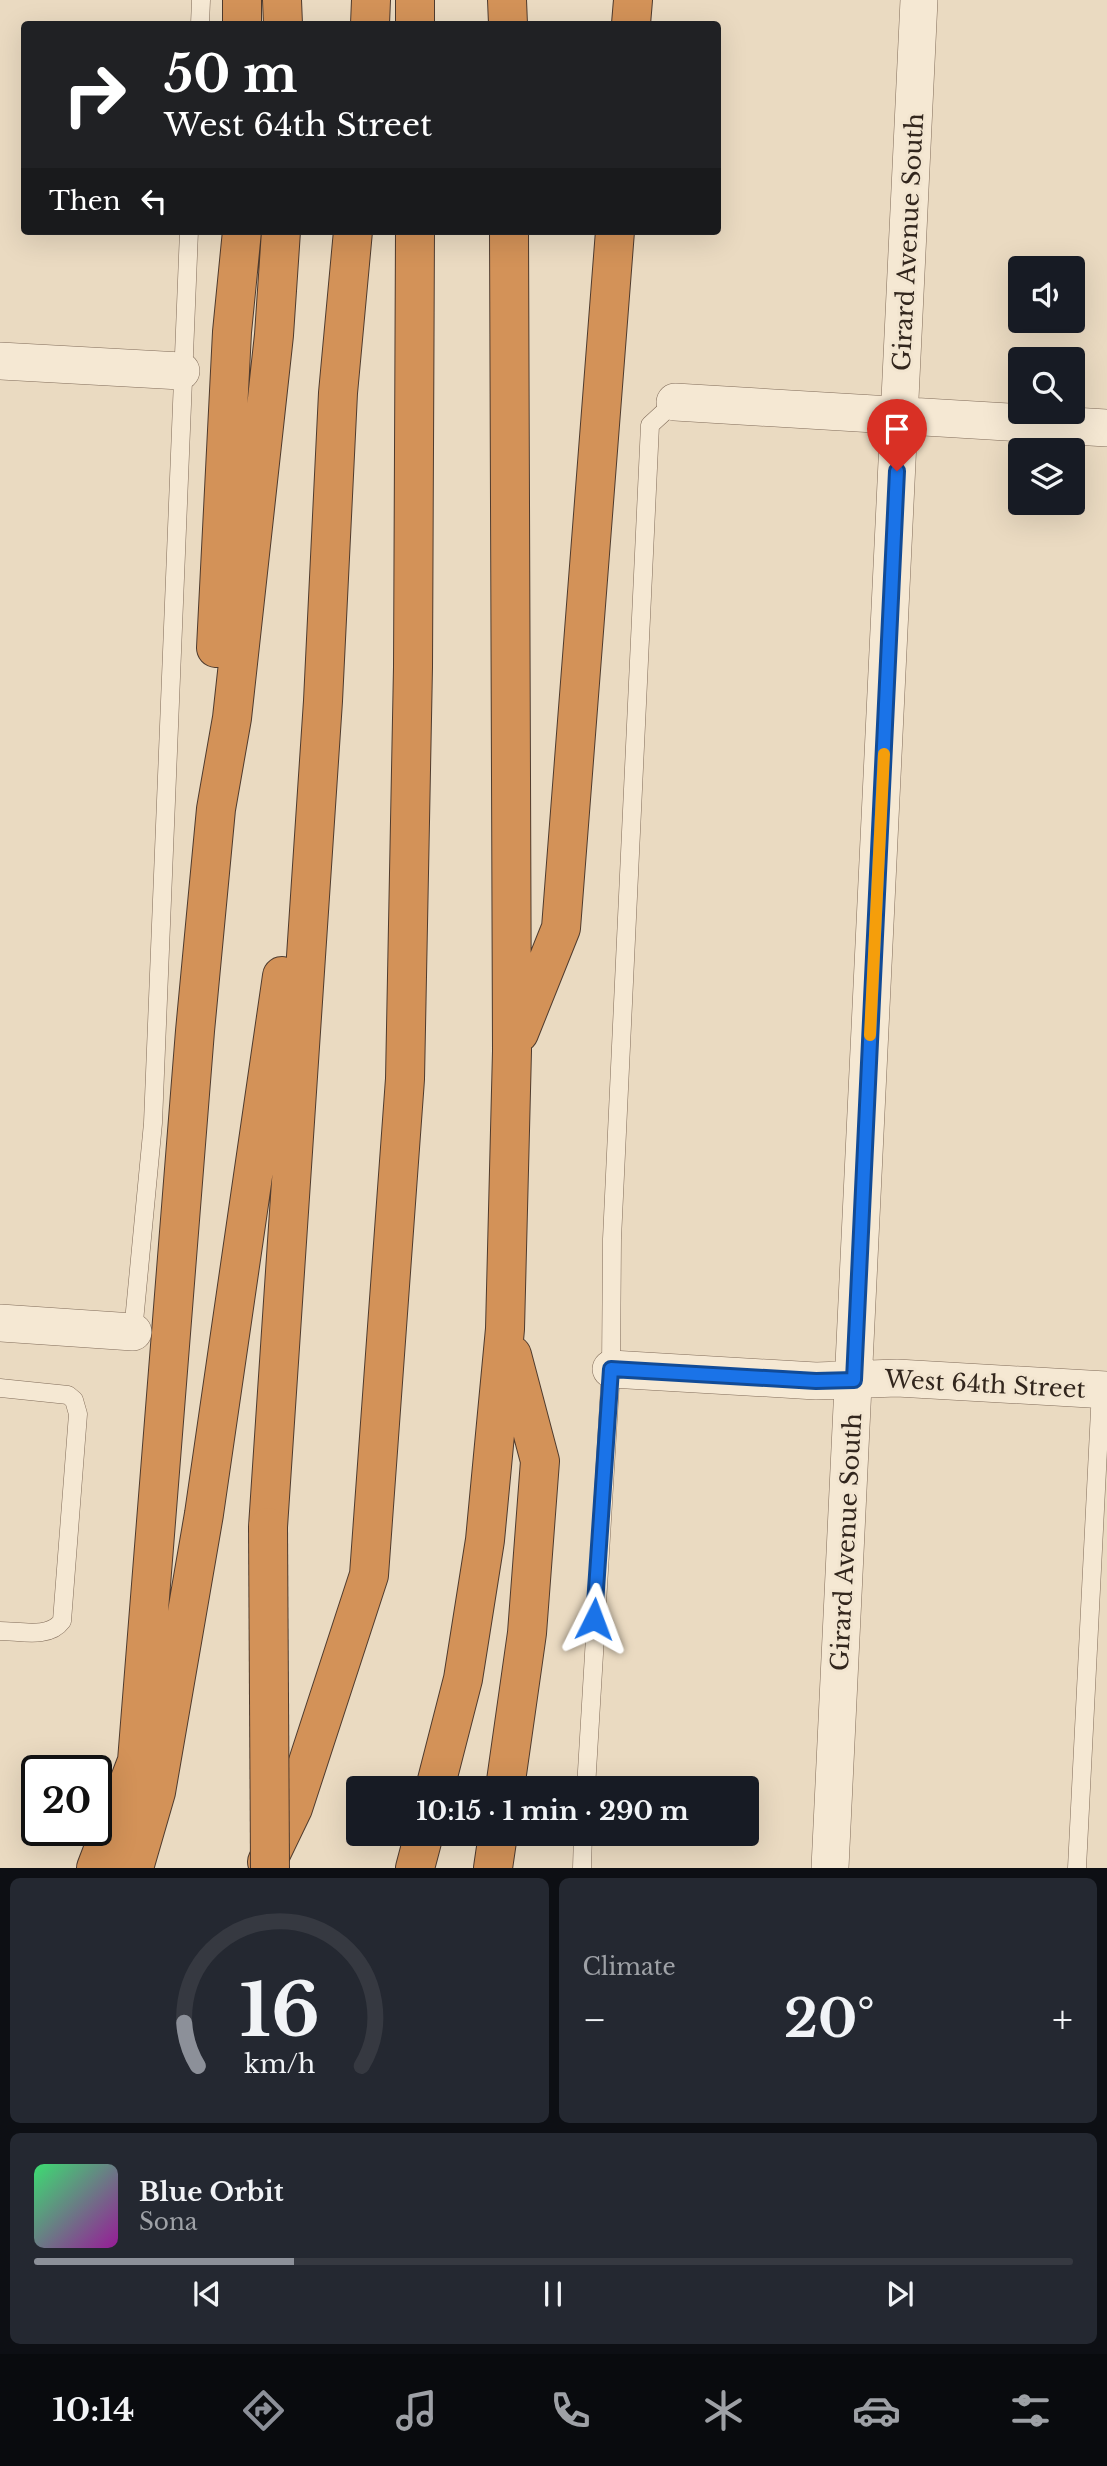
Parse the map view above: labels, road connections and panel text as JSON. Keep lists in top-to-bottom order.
{
  "streets": {
    "street": ["Girard Avenue South", "West 64th Street"]
  },
  "crossings": [
    ["Girard Avenue South", "West 64th Street"]
  ],
  "page": {
    "turn": ["50 m", "West 64th Street"],
    "then": "Then",
    "limit": "20",
    "trip": "10:15 · 1 min · 290 m",
    "tile": "Climate",
    "heat": ["−", "20°", "+"],
    "song": ["Blue Orbit", "Sona"],
    "tabs": "10:14",
    "gauge": ["16", "km/h"]
  }
}
